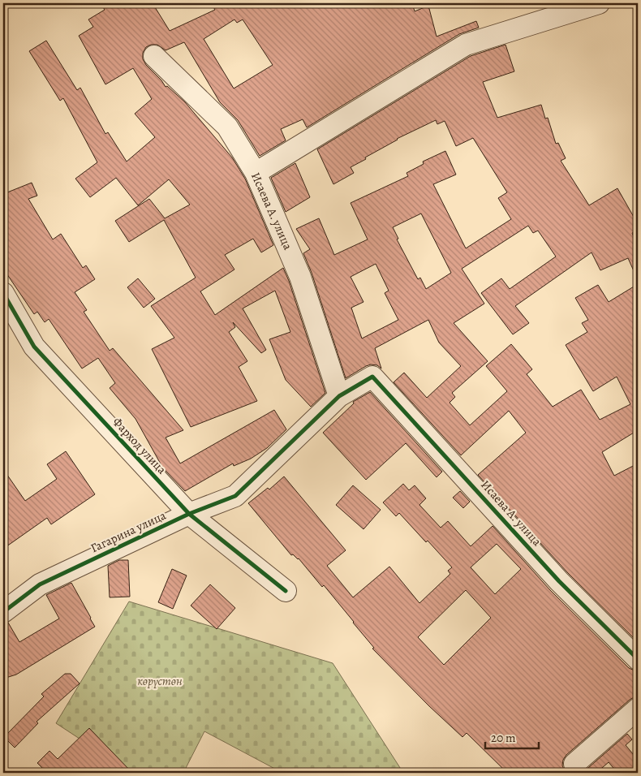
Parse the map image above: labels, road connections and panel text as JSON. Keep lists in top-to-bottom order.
{
  "streets": {
    "street": ["Исаева А. улица", "Фарход улица", "Гагарина улица"]
  },
  "crossings": [
    ["Исаева А. улица", "Гагарина улица"],
    ["Фарход улица", "Гагарина улица"]
  ],
  "parks": ["көрүстөн"],
  "scale_bar": "20 m"
}
